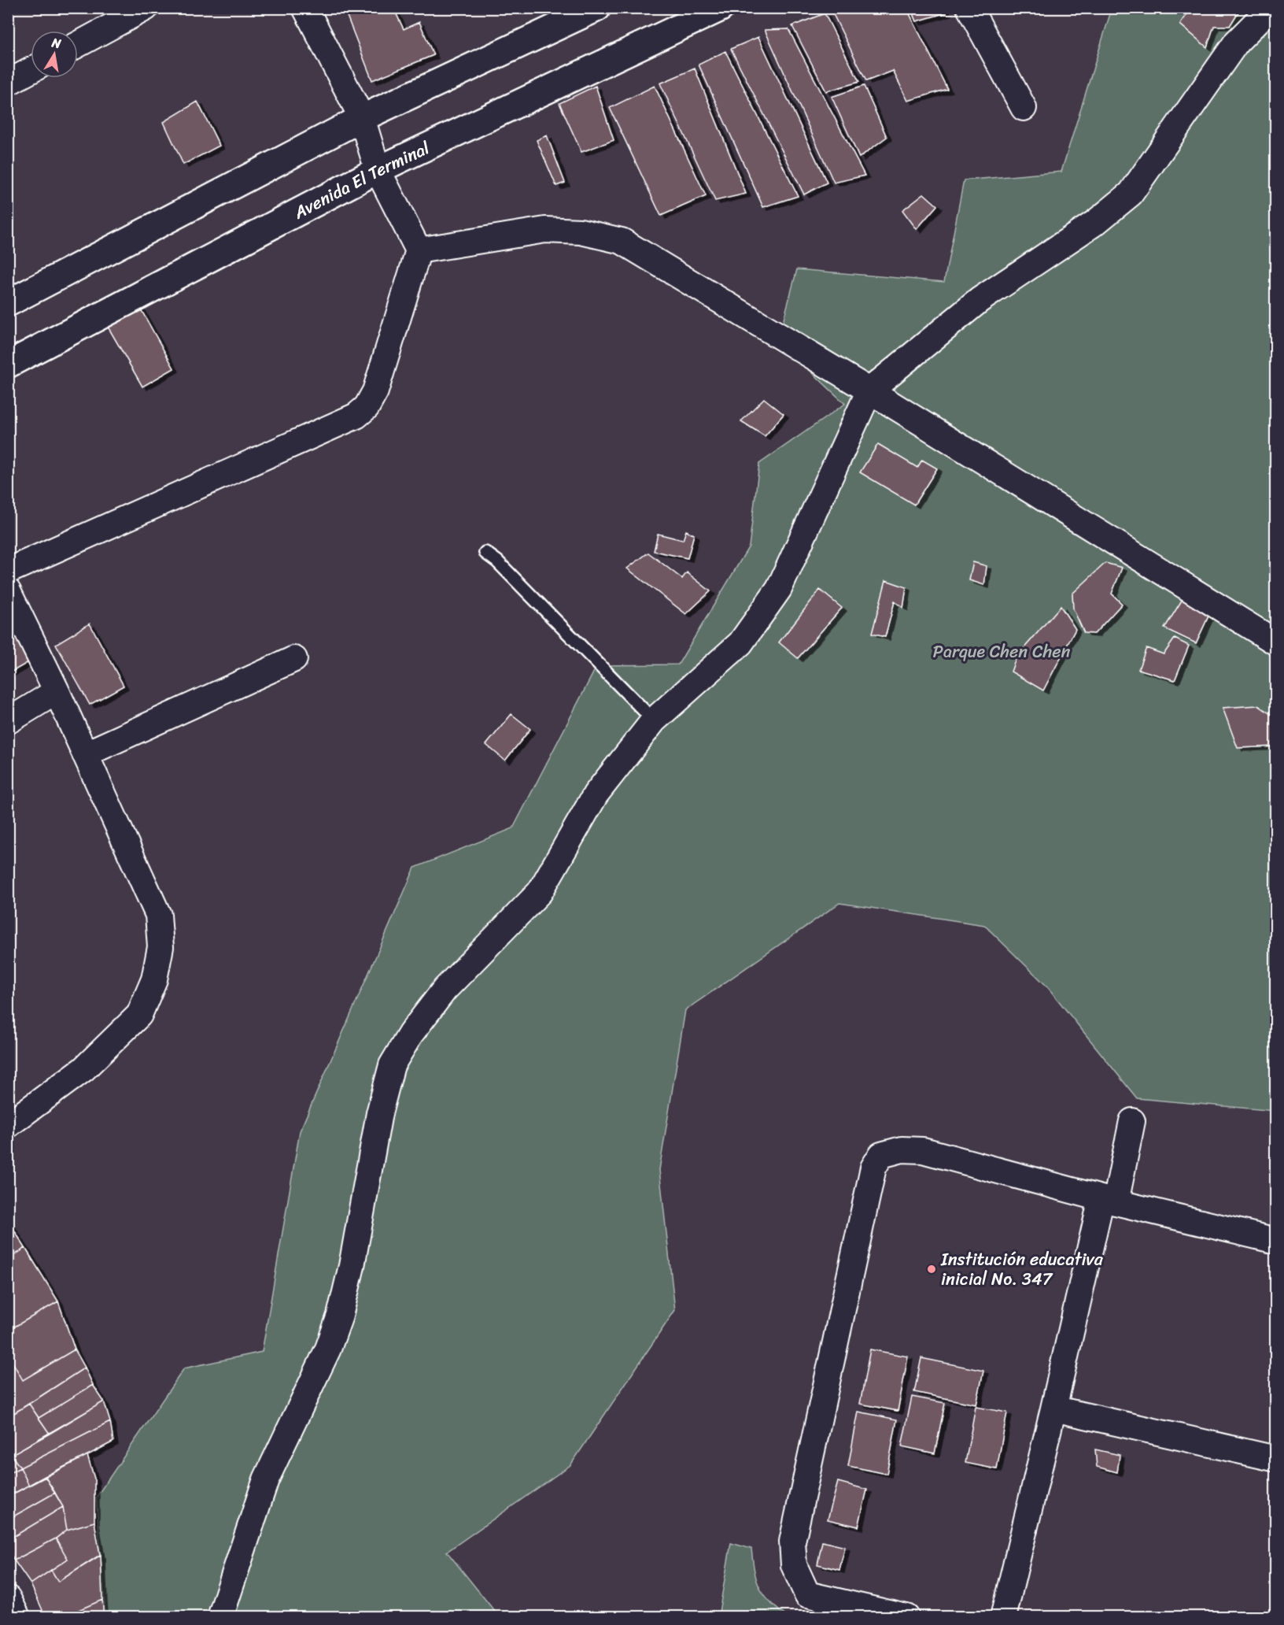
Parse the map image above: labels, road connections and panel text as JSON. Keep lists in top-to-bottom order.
{
  "streets": {
    "street": ["Avenida El Terminal"]
  },
  "parks": ["Parque Chen Chen"],
  "places": ["Institución educativa inicial No. 347"],
  "north": "top"
}
